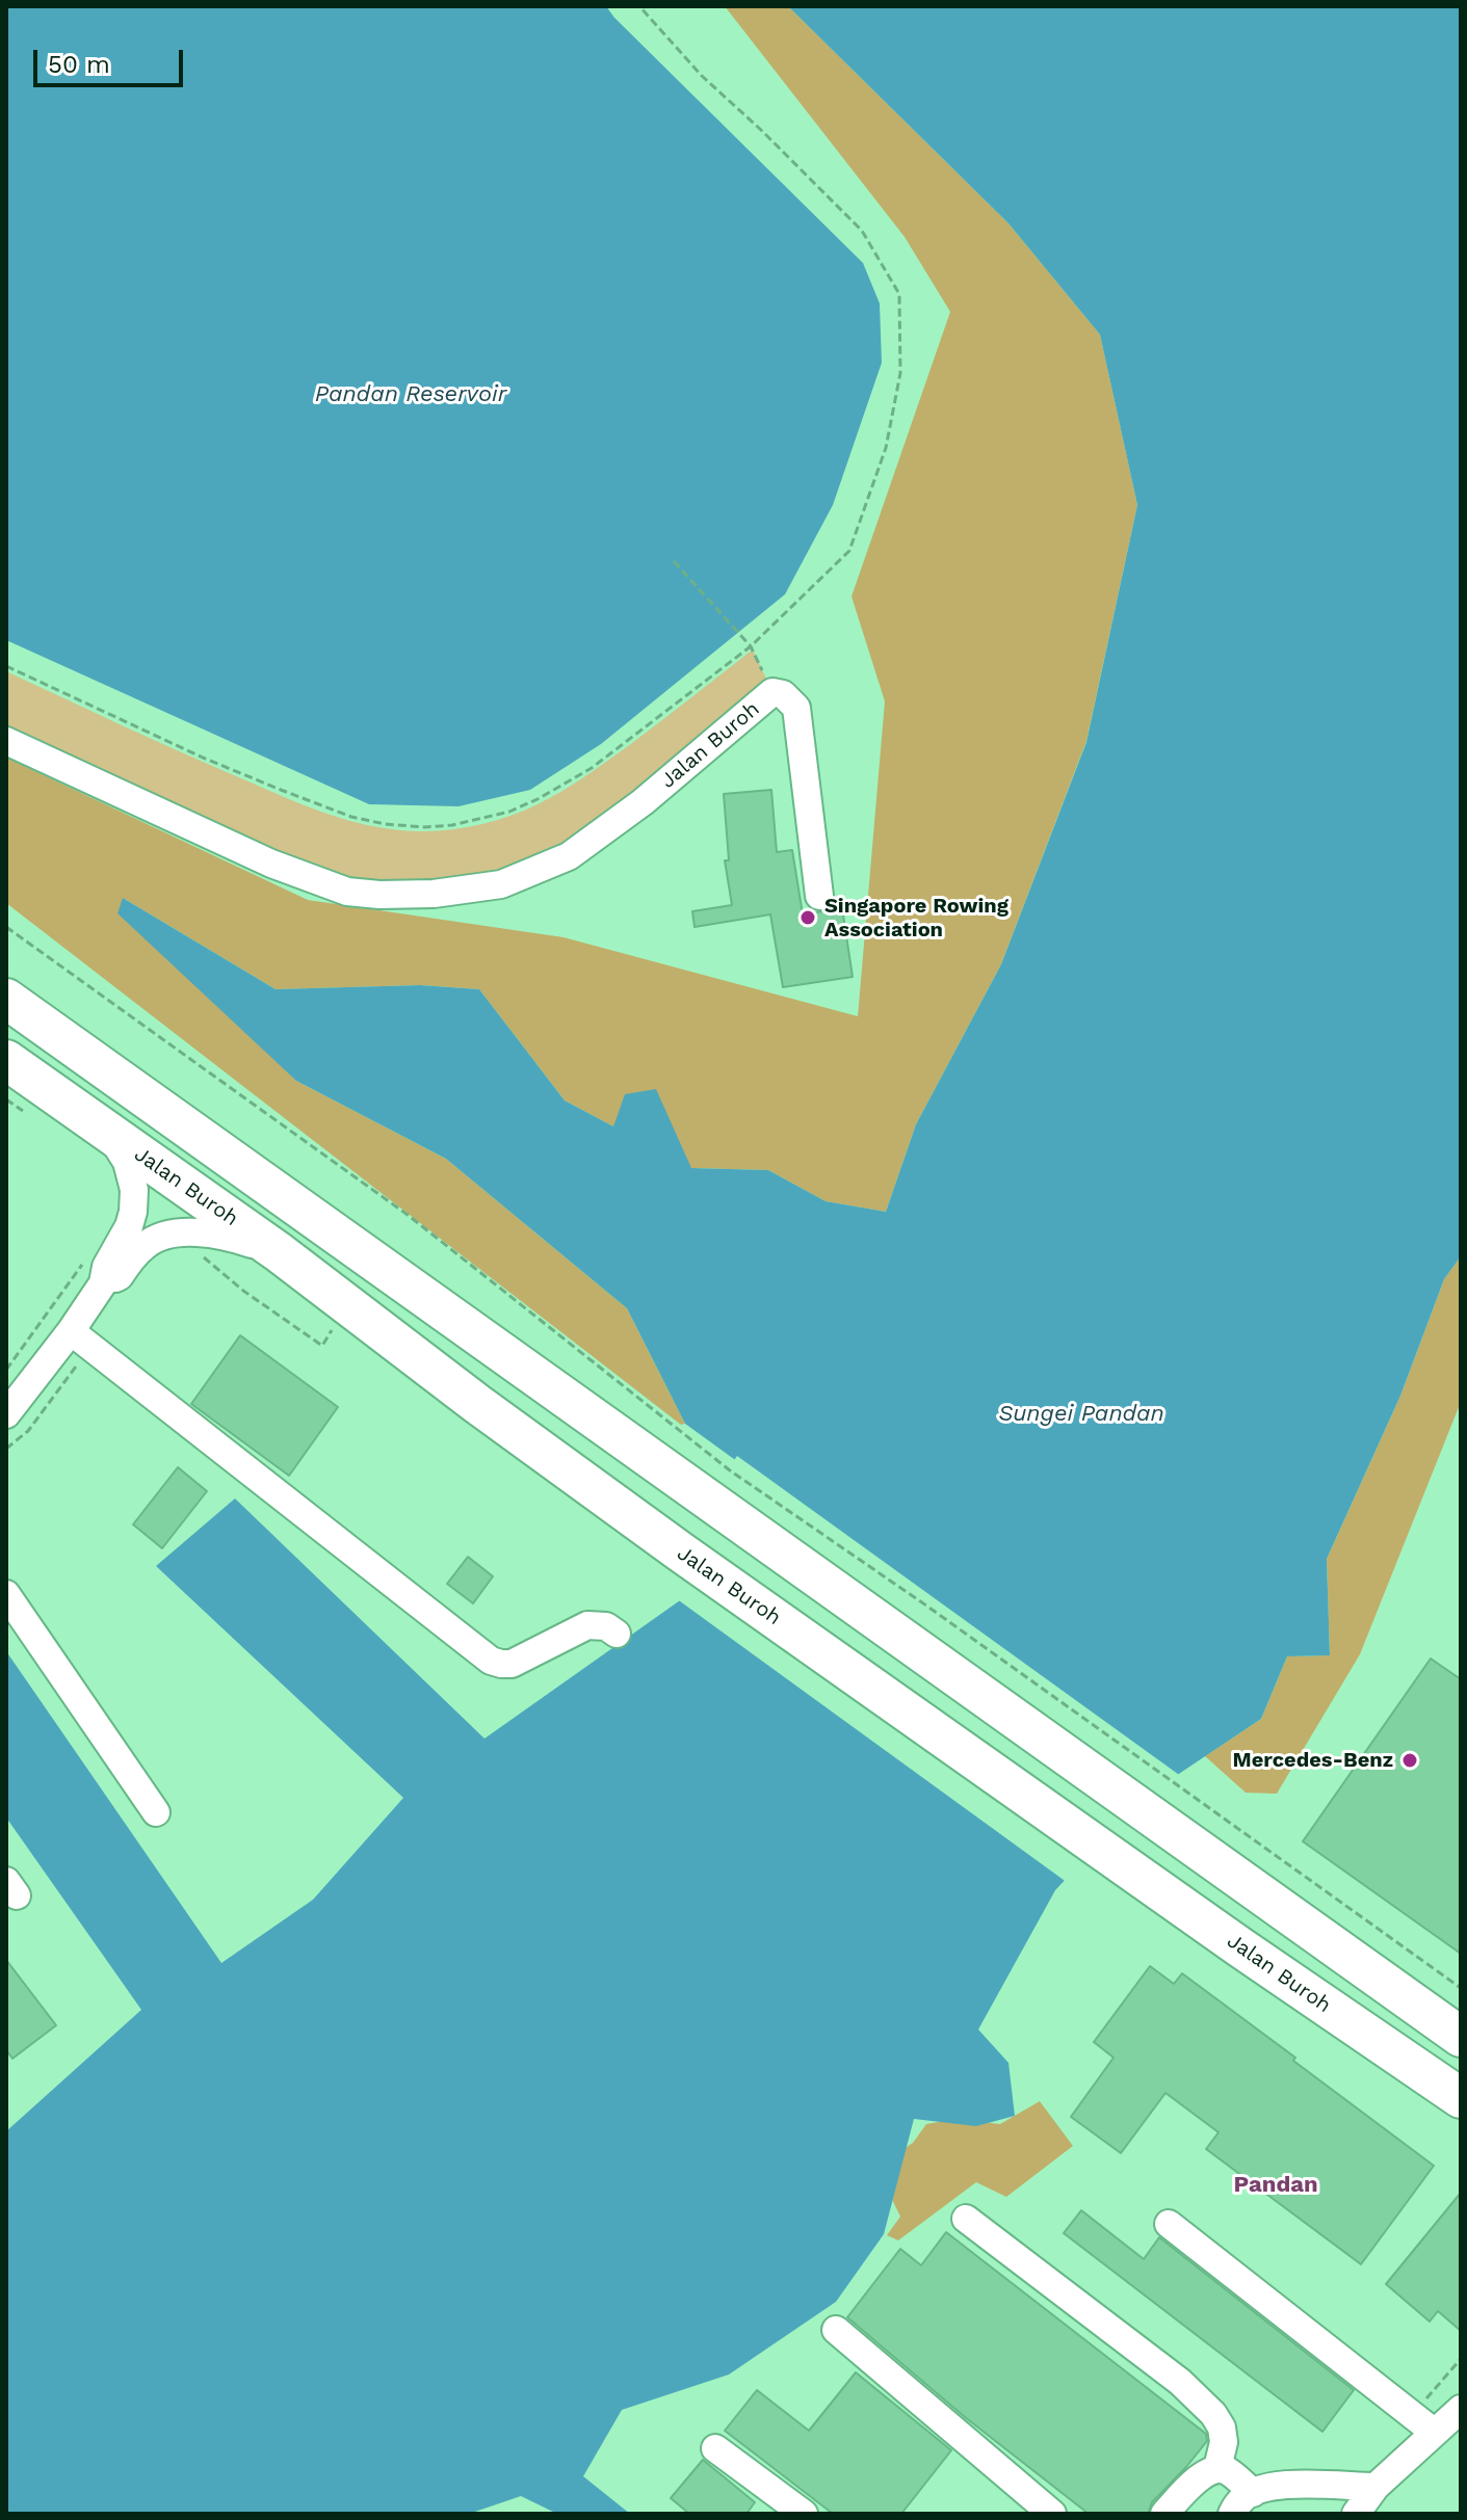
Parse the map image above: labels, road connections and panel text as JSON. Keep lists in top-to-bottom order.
{
  "streets": {
    "highway": ["Jalan Buroh"]
  },
  "districts": ["Pandan"],
  "water": ["Pandan Reservoir", "Sungei Pandan"],
  "places": ["Singapore Rowing Association", "Mercedes-Benz"],
  "scale_bar": "50 m"
}
